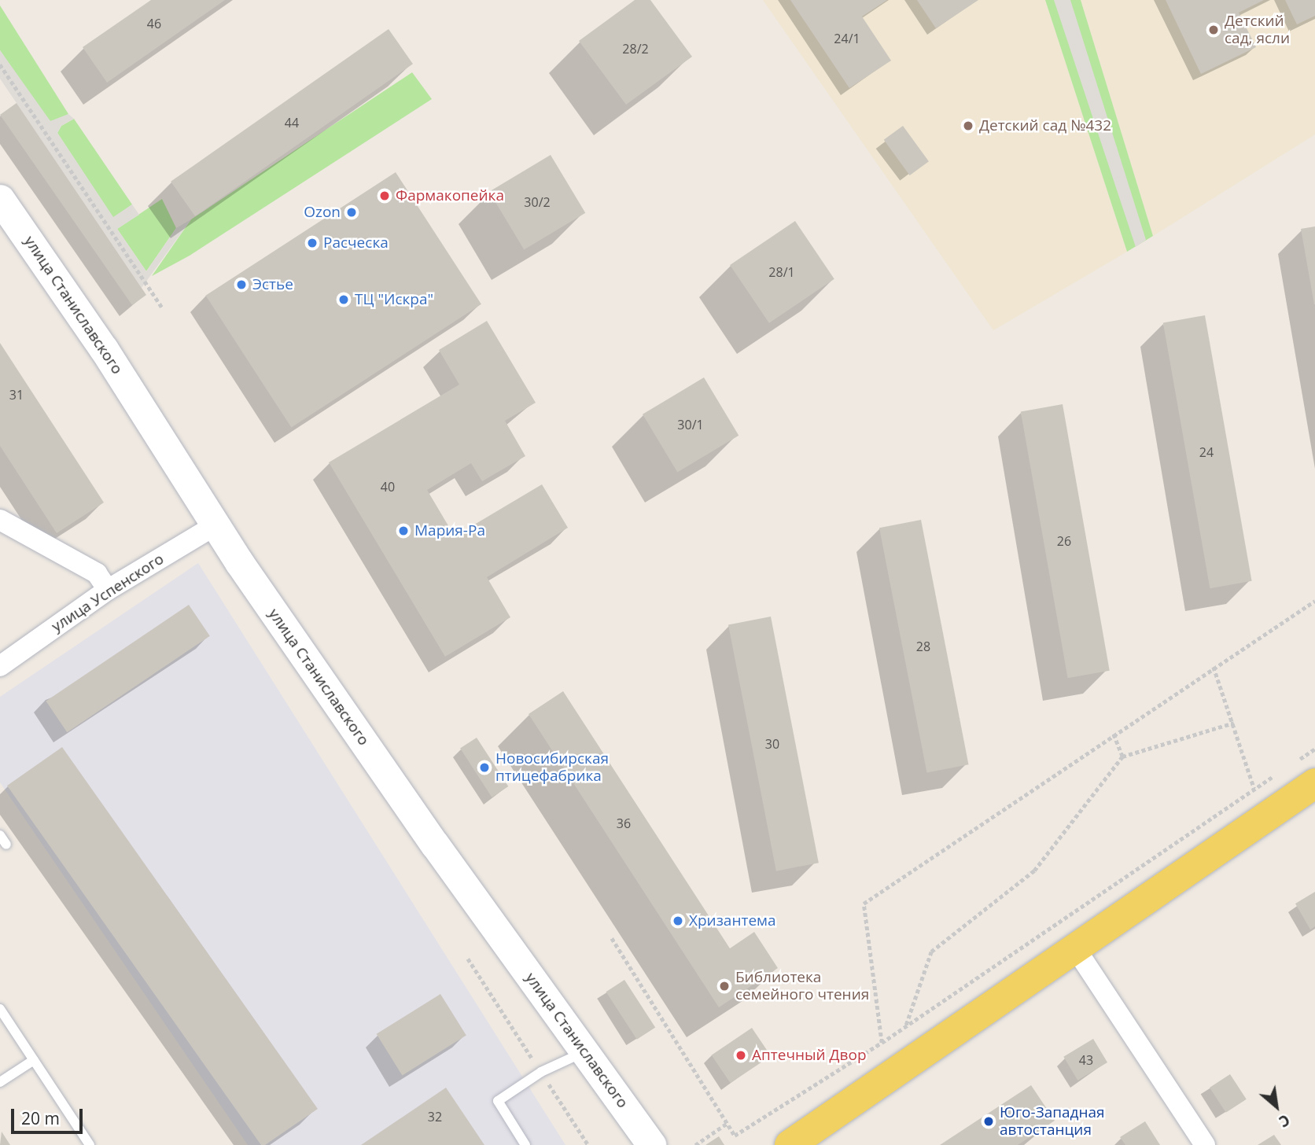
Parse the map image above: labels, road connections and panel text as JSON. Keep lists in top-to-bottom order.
{
  "streets": {
    "street": ["улица Станиславского", "улица Успенского"]
  },
  "crossings": [
    ["улица Станиславского", "улица Успенского"]
  ],
  "places": [
    "Детский сад, ясли",
    "Детский сад №432",
    "Фармакопейка",
    "Ozon",
    "Расческа",
    "Эстье",
    "ТЦ \"Искра\"",
    "Мария-Ра",
    "Новосибирская птицефабрика",
    "Хризантема",
    "Библиотека семейного чтения",
    "Аптечный Двор",
    "Юго-Западная автостанция"
  ],
  "house_numbers": [
    "46",
    "24/1",
    "28/2",
    "44",
    "30/2",
    "28/1",
    "31",
    "30/1",
    "24",
    "40",
    "26",
    "28",
    "30",
    "36",
    "43",
    "32"
  ],
  "scale_bar": "20 m",
  "north": "bottom right"
}
